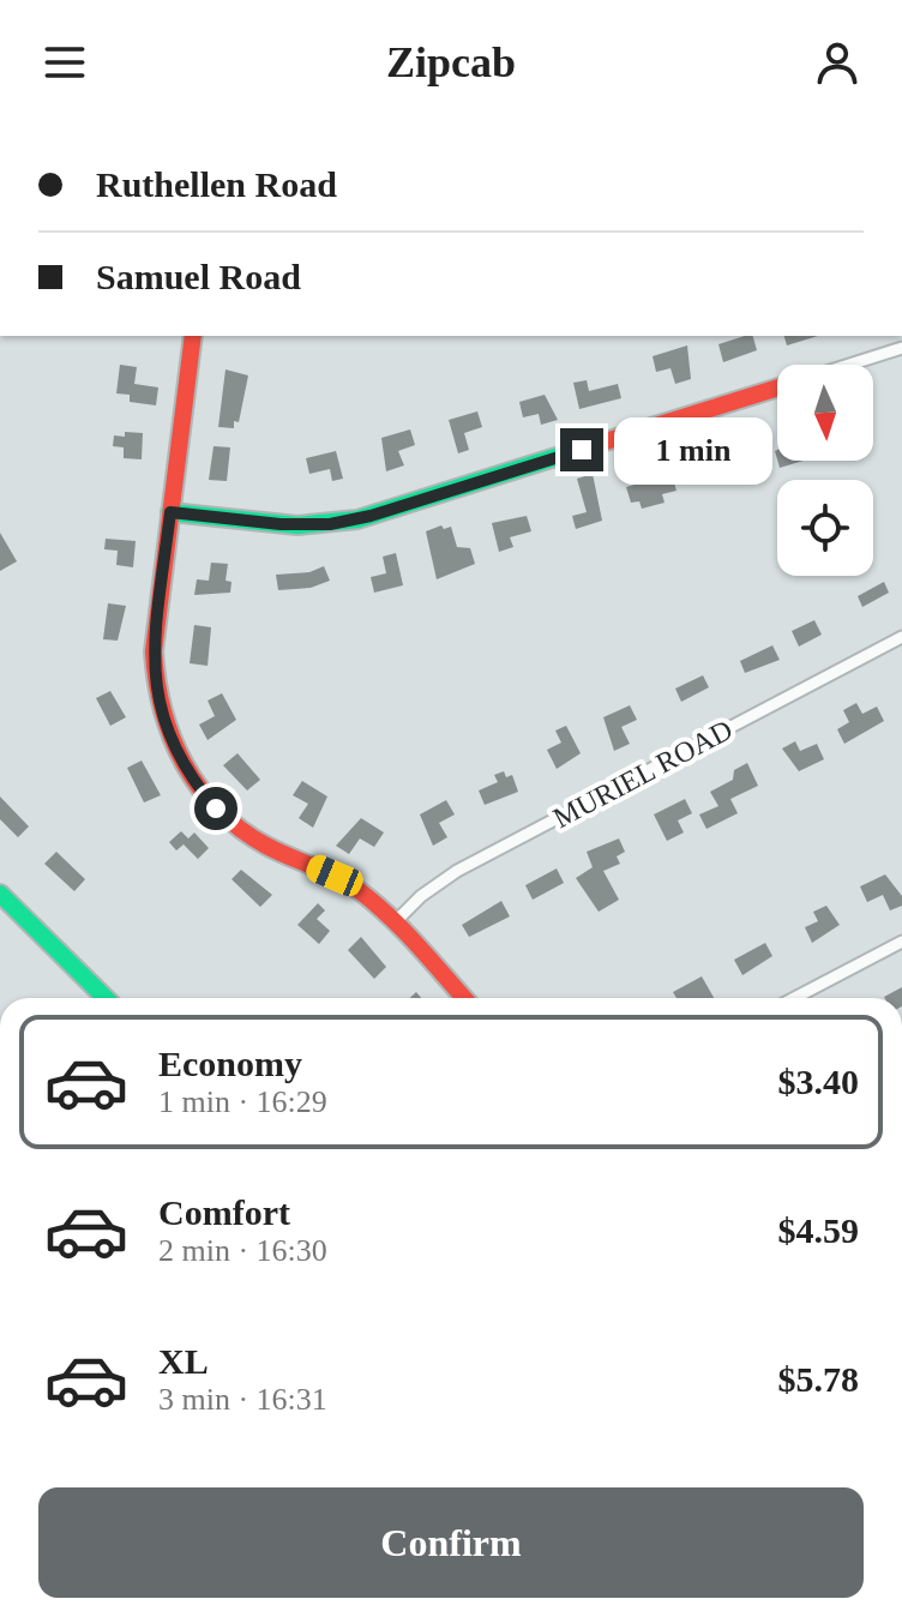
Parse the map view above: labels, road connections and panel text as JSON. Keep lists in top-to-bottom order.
{
  "streets": {
    "street": ["MURIEL ROAD"]
  },
  "north": "bottom",
  "page": {
    "header": "Zipcab",
    "banner": ["Ruthellen Road", "Samuel Road"],
    "bubble": "1 min",
    "list": [
      {
        "name": "Economy",
        "note": "1 min · 16:29",
        "value": "$3.40"
      },
      {
        "name": "Comfort",
        "note": "2 min · 16:30",
        "value": "$4.59"
      },
      {
        "name": "XL",
        "note": "3 min · 16:31",
        "value": "$5.78"
      }
    ],
    "buttons": "Confirm"
  }
}
